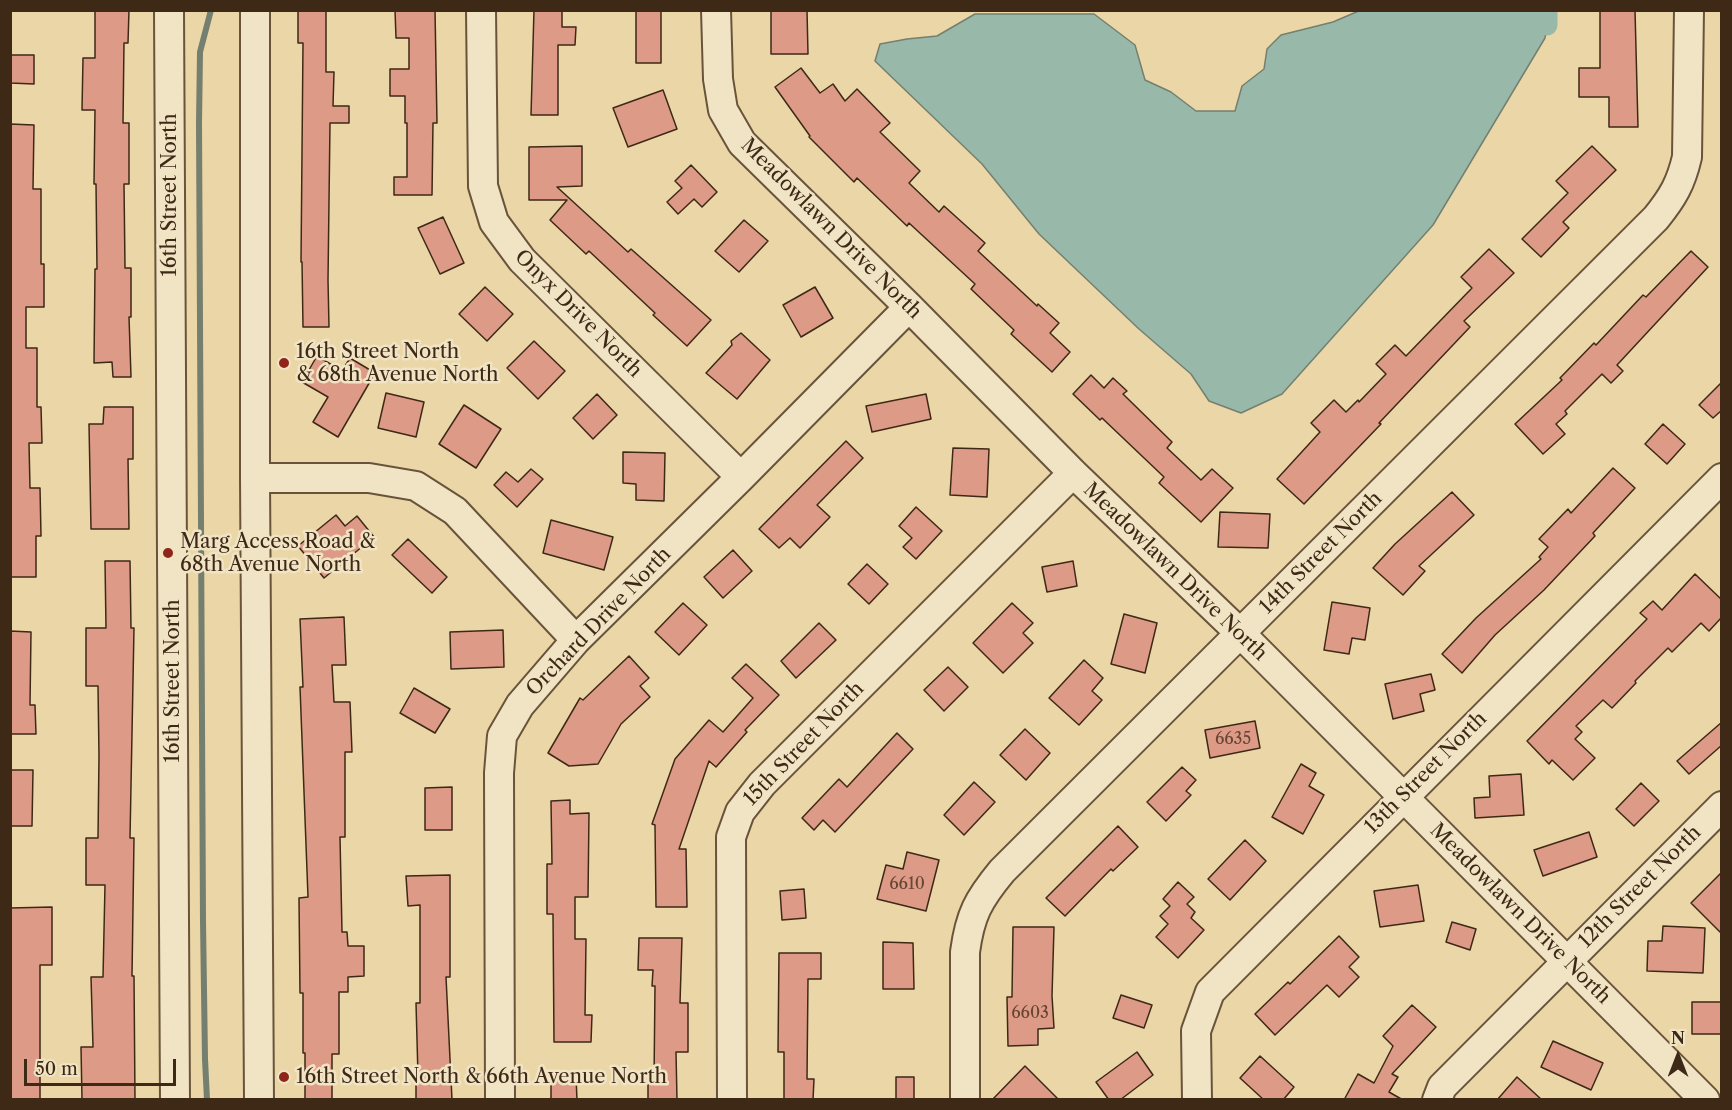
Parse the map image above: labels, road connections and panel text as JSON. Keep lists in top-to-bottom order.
{
  "streets": {
    "street": [
      "16th Street North",
      "Meadowlawn Drive North",
      "Onyx Drive North",
      "14th Street North",
      "Orchard Drive North",
      "15th Street North",
      "13th Street North",
      "12th Street North"
    ]
  },
  "crossings": [
    ["Meadowlawn Drive North", "14th Street North"],
    ["Meadowlawn Drive North", "Orchard Drive North"],
    ["Meadowlawn Drive North", "15th Street North"],
    ["Meadowlawn Drive North", "13th Street North"],
    ["Meadowlawn Drive North", "12th Street North"],
    ["Onyx Drive North", "Orchard Drive North"]
  ],
  "places": ["16th Street North & 68th Avenue North", "Marg Access Road & 68th Avenue North", "16th Street North & 66th Avenue North"],
  "house_numbers": ["6635", "6610", "6603"],
  "scale_bar": "50 m",
  "north": "top"
}
